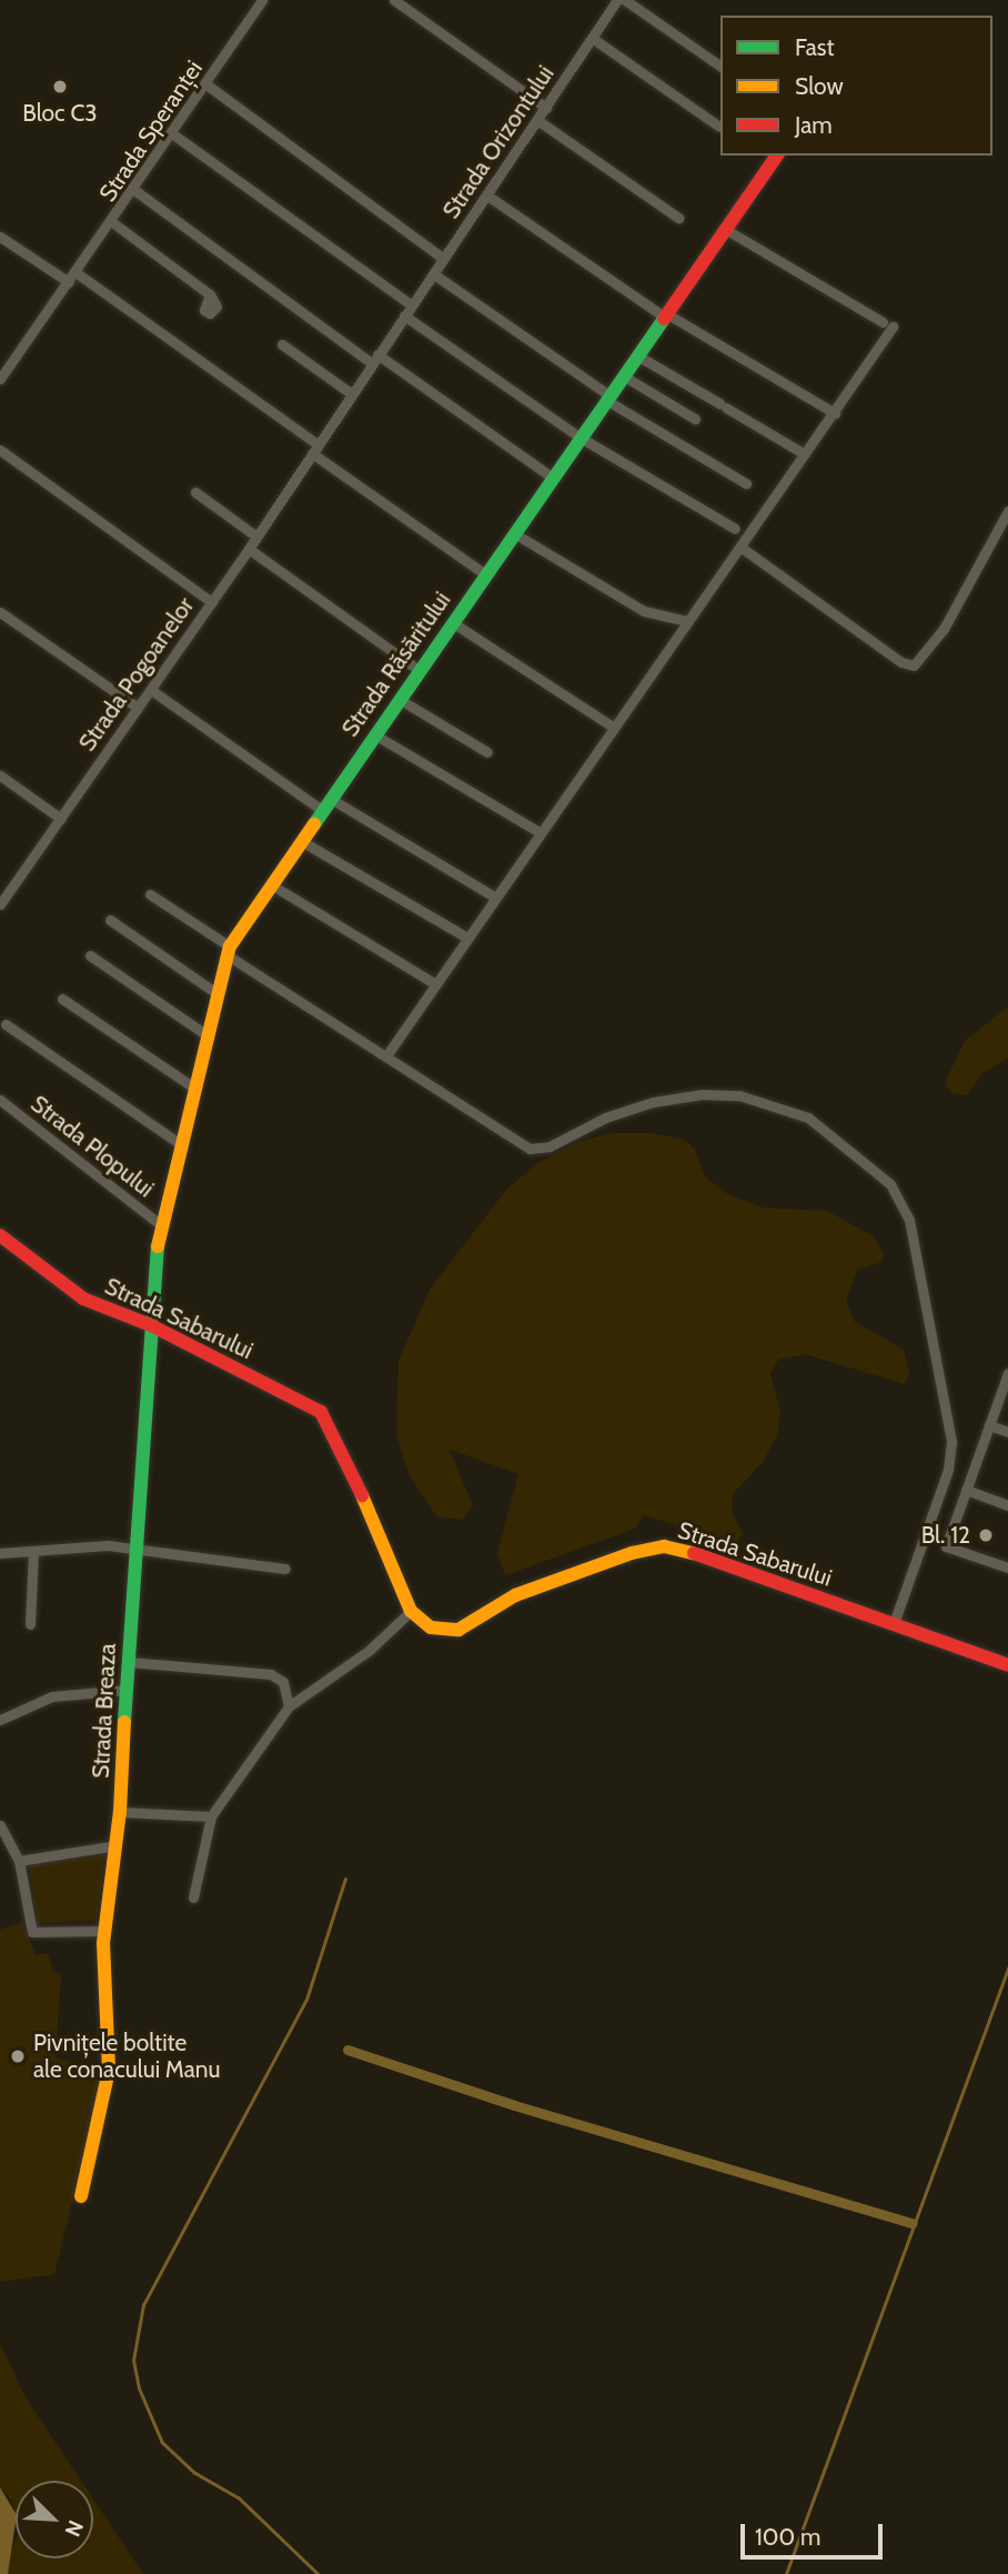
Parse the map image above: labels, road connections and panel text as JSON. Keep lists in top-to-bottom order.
{
  "streets": {
    "street": [
      "Strada Speranței",
      "Strada Orizontului",
      "Strada Răsăritului",
      "Strada Pogoanelor",
      "Strada Plopului",
      "Strada Sabarului",
      "Strada Breaza"
    ]
  },
  "crossings": [
    ["Strada Orizontului", "Strada Pogoanelor"],
    ["Strada Răsăritului", "Strada Plopului"],
    ["Strada Răsăritului", "Strada Breaza"],
    ["Strada Plopului", "Strada Breaza"],
    ["Strada Sabarului", "Strada Breaza"]
  ],
  "places": ["Bloc C3", "Bl. 12", "Pivnițele boltite ale conacului Manu"],
  "legend": ["Fast", "Slow", "Jam"],
  "scale_bar": "100 m",
  "north": "bottom right"
}
